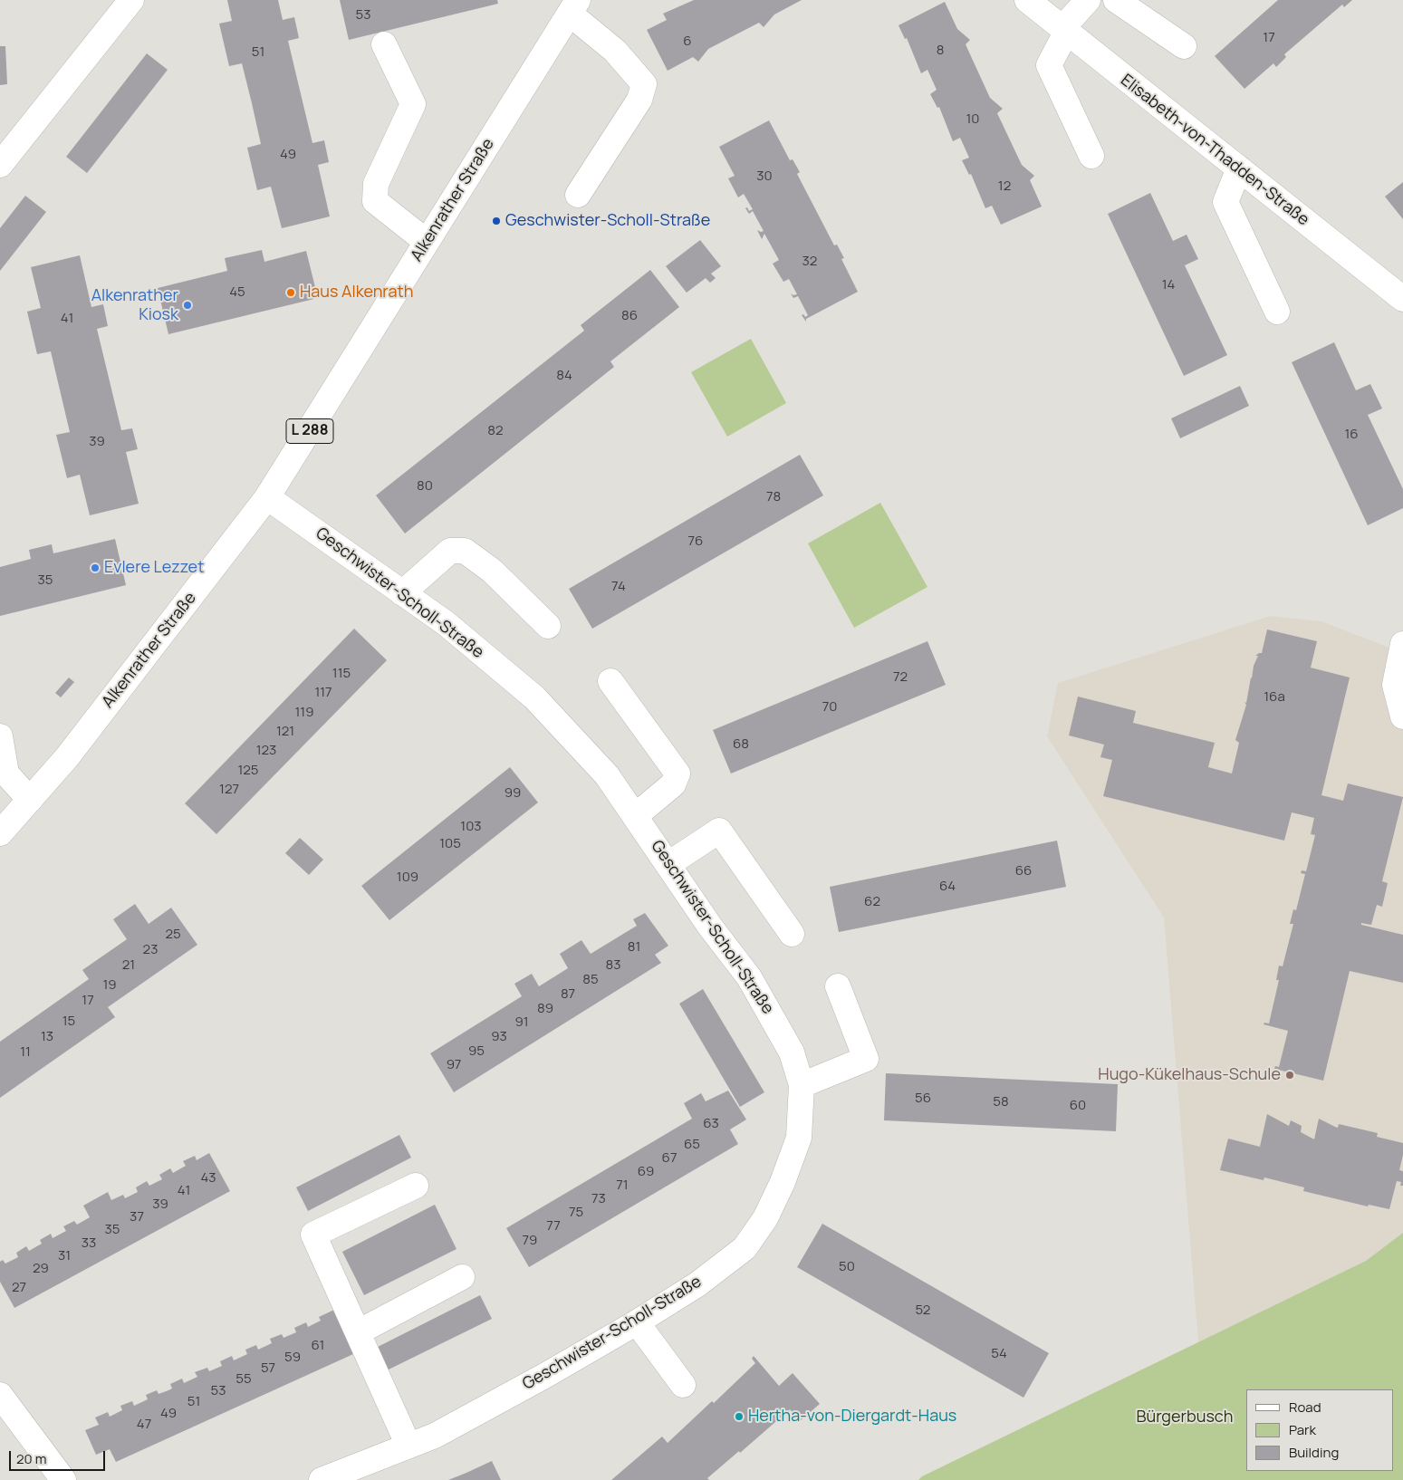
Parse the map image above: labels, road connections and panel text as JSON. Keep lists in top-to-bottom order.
{
  "streets": {
    "street": [
      "Elisabeth-von-Thadden-Straße",
      "Alkenrather Straße",
      "L 288",
      "Geschwister-Scholl-Straße"
    ]
  },
  "crossings": [
    ["Alkenrather Straße", "Geschwister-Scholl-Straße"]
  ],
  "parks": ["Bürgerbusch"],
  "places": [
    "Geschwister-Scholl-Straße",
    "Haus Alkenrath",
    "Alkenrather Kiosk",
    "Evlere Lezzet",
    "Hugo-Kükelhaus-Schule",
    "Hertha-von-Diergardt-Haus"
  ],
  "house_numbers": [
    "53",
    "17",
    "6",
    "8",
    "51",
    "10",
    "49",
    "30",
    "12",
    "32",
    "14",
    "45",
    "86",
    "41",
    "84",
    "82",
    "16",
    "39",
    "80",
    "78",
    "76",
    "35",
    "74",
    "115",
    "72",
    "117",
    "16a",
    "70",
    "119",
    "121",
    "68",
    "123",
    "125",
    "127",
    "99",
    "103",
    "105",
    "66",
    "109",
    "64",
    "62",
    "25",
    "81",
    "23",
    "21",
    "83",
    "85",
    "19",
    "87",
    "17",
    "89",
    "15",
    "91",
    "13",
    "93",
    "95",
    "11",
    "97",
    "56",
    "58",
    "60",
    "63",
    "65",
    "67",
    "69",
    "43",
    "71",
    "41",
    "73",
    "39",
    "75",
    "37",
    "77",
    "35",
    "79",
    "33",
    "31",
    "50",
    "29",
    "27",
    "52",
    "61",
    "54",
    "59",
    "57",
    "55",
    "53",
    "51",
    "49",
    "47"
  ],
  "legend": ["Road", "Park", "Building"],
  "scale_bar": "20 m"
}
